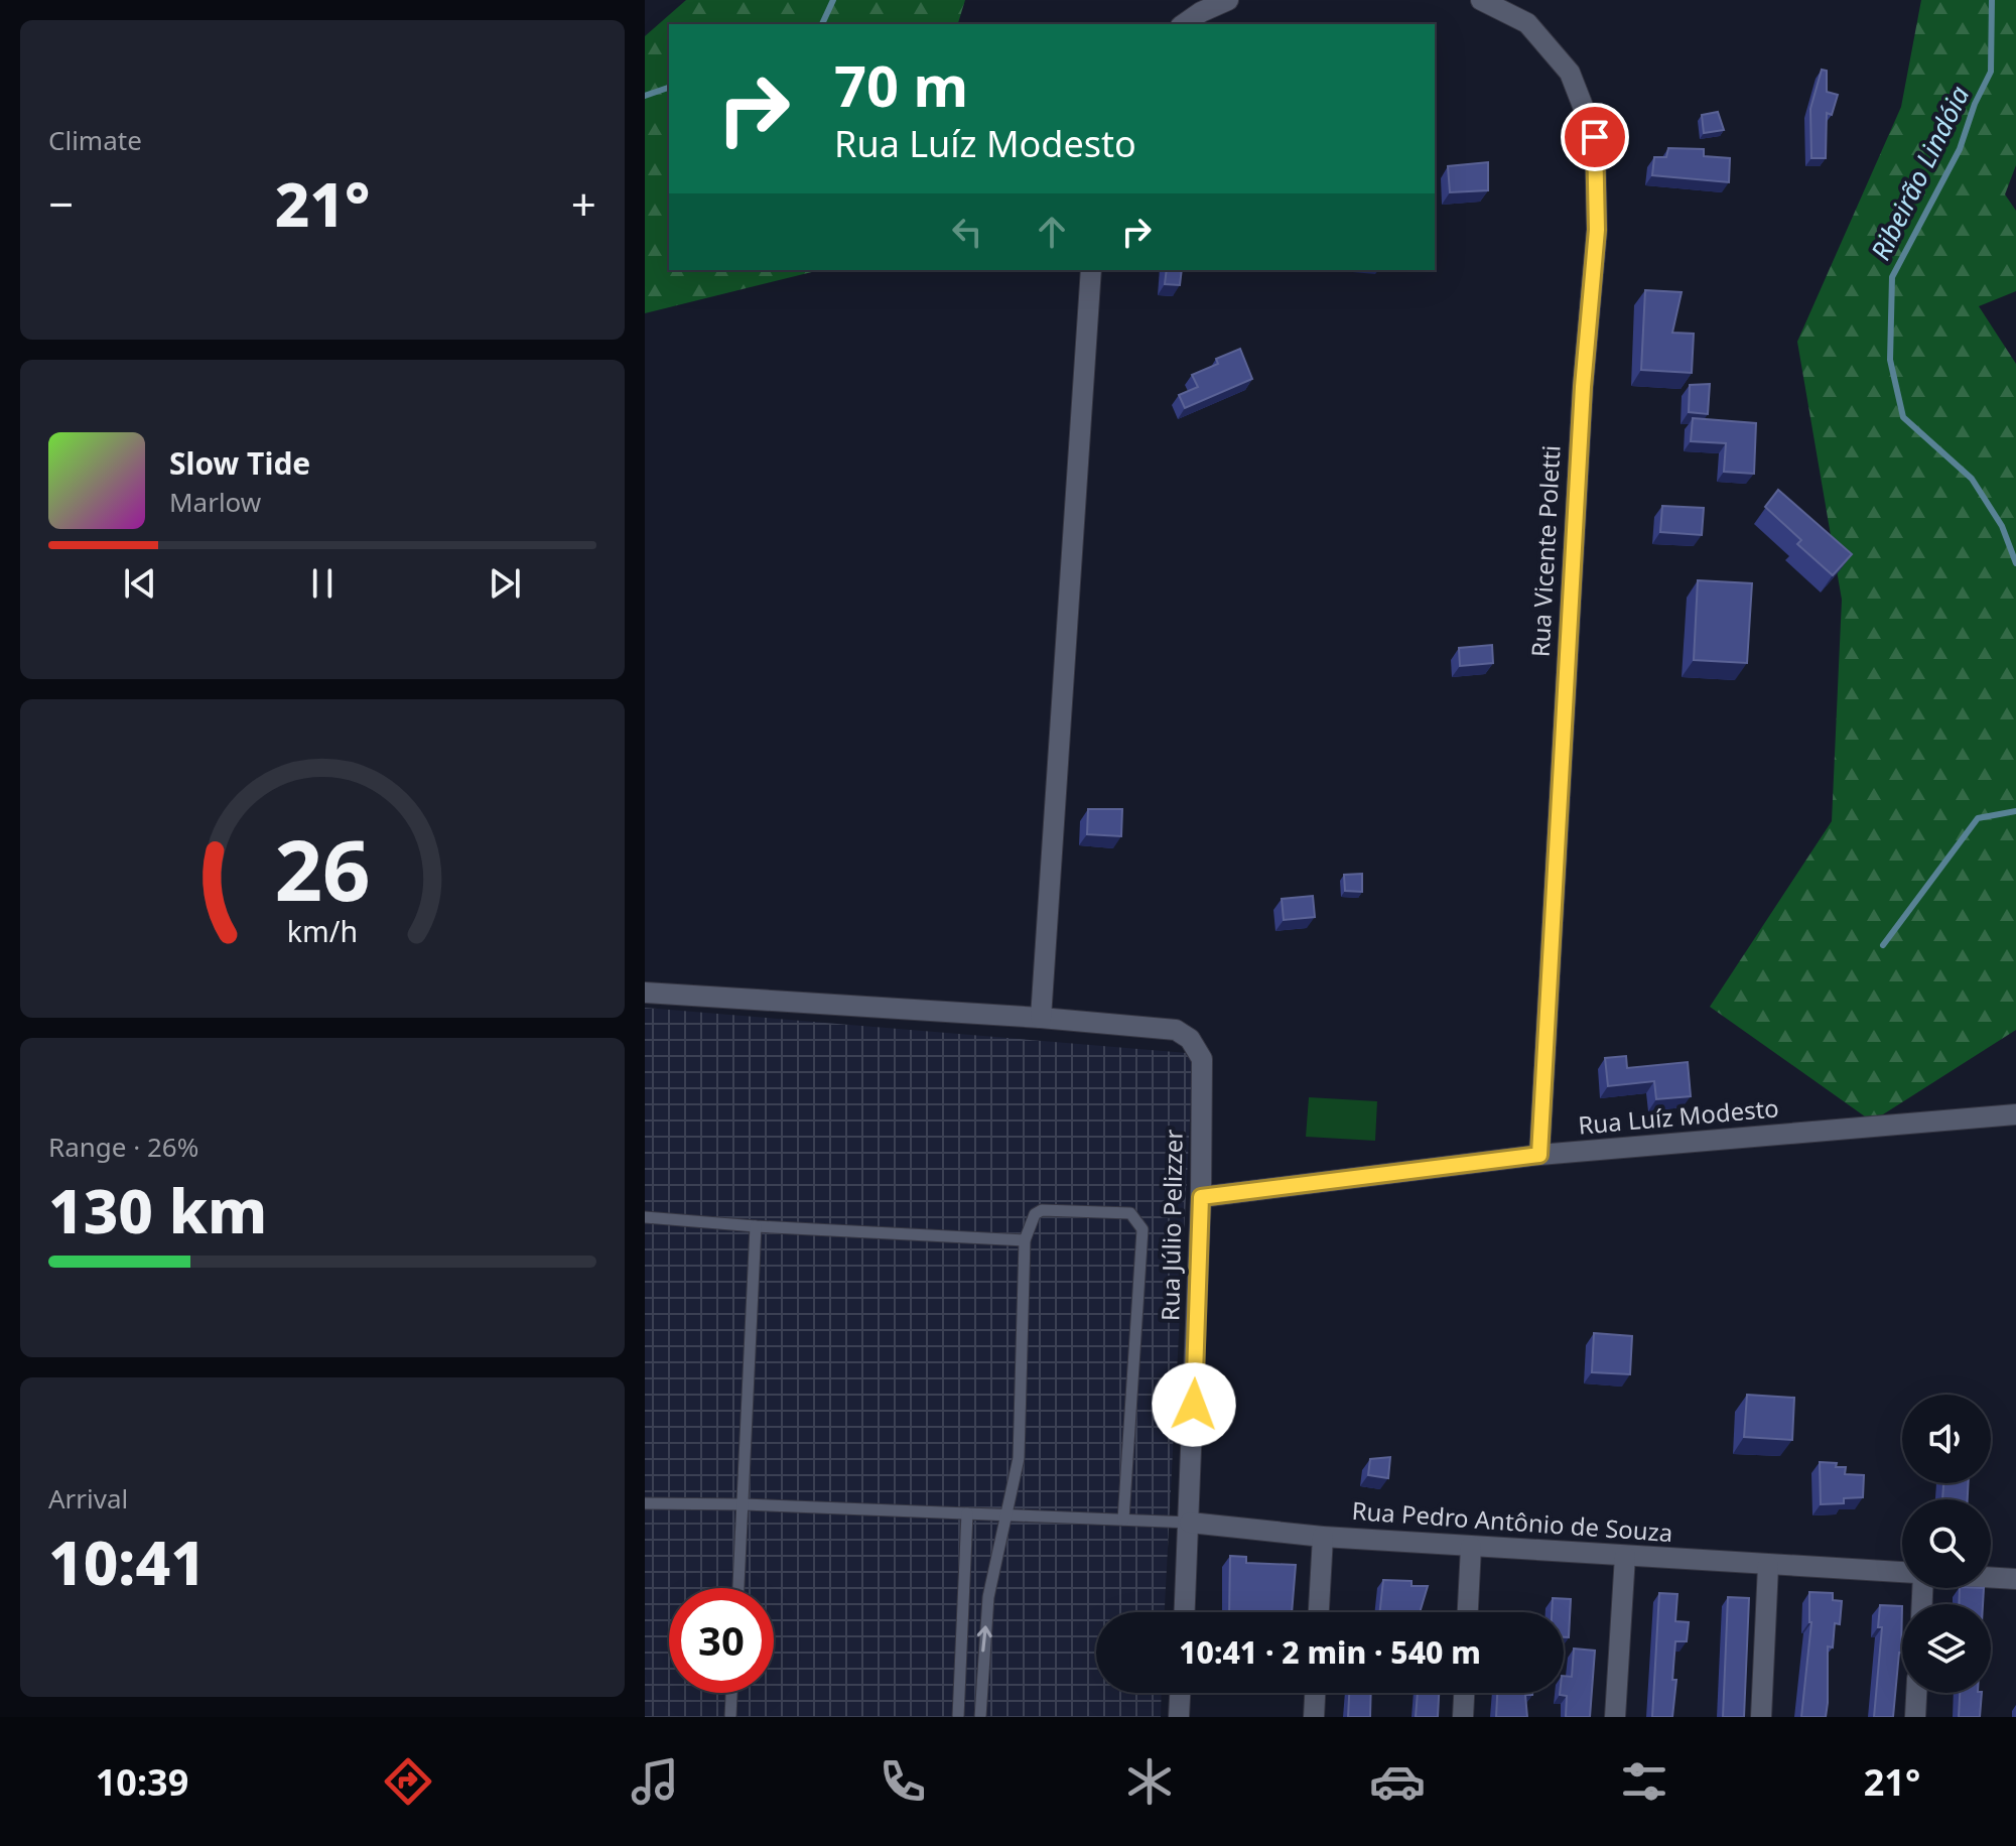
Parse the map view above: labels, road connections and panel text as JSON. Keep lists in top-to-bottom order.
{
  "streets": {
    "street": [
      "Rua Vicente Poletti",
      "Rua Luíz Modesto",
      "Rua Júlio Pelizzer",
      "Rua Pedro Antônio de Souza"
    ]
  },
  "crossings": [
    ["Rua Vicente Poletti", "Rua Luíz Modesto"],
    ["Rua Luíz Modesto", "Rua Júlio Pelizzer"],
    ["Rua Júlio Pelizzer", "Rua Pedro Antônio de Souza"]
  ],
  "water": ["Ribeirão Lindóia"],
  "page": {
    "tile": [
      "Climate",
      ["Range · 26%", "130 km"],
      ["Arrival", "10:41"]
    ],
    "turn": ["70 m", "Rua Luíz Modesto"],
    "heat": ["−", "21°", "+"],
    "song": ["Slow Tide", "Marlow"],
    "limit": "30",
    "trip": "10:41 · 2 min · 540 m",
    "tabs": ["10:39", "21°"],
    "gauge": ["26", "km/h"]
  }
}
